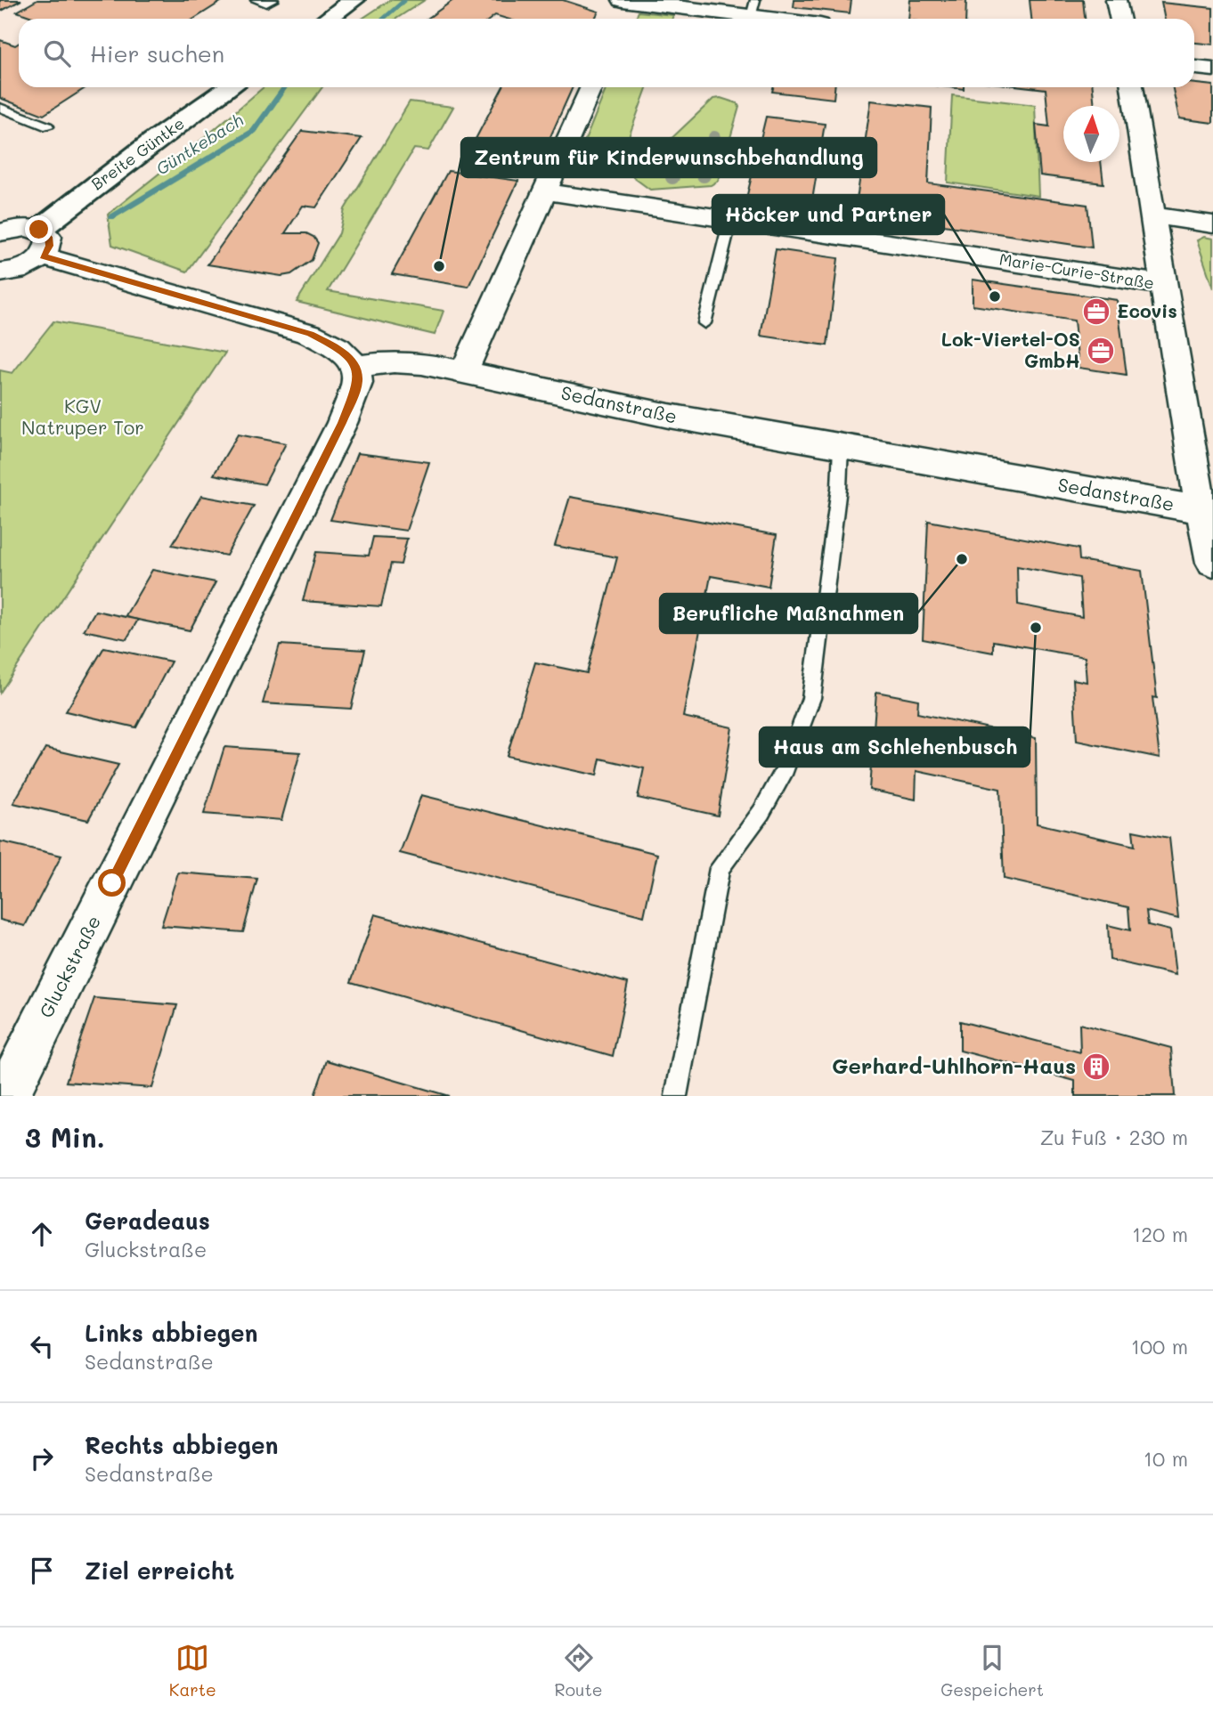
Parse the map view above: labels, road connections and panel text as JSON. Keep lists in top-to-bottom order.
{
  "streets": {
    "street": [
      "Breite Güntke",
      "Marie-Curie-Straße",
      "Sedanstraße",
      "Gluckstraße"
    ]
  },
  "crossings": [
    ["Sedanstraße", "Gluckstraße"]
  ],
  "water": ["Güntkebach"],
  "parks": ["KGV Natruper Tor"],
  "places": {
    "other": [
      "Zentrum für Kinderwunschbehandlung",
      "Höcker und Partner",
      "Berufliche Maßnahmen",
      "Haus am Schlehenbusch"
    ],
    "office": ["Ecovis", "Lok-Viertel-OS GmbH"],
    "building": ["Gerhard-Uhlhorn-Haus"]
  },
  "north": "top",
  "page": {
    "search": "Hier suchen",
    "heading": ["3 Min.", "Zu Fuß · 230 m"],
    "list": [
      ["Geradeaus", "Gluckstraße", "120 m"],
      ["Links abbiegen", "Sedanstraße", "100 m"],
      ["Rechts abbiegen", "Sedanstraße", "10 m"],
      "Ziel erreicht"
    ],
    "nav": ["Karte", "Route", "Gespeichert"]
  }
}
